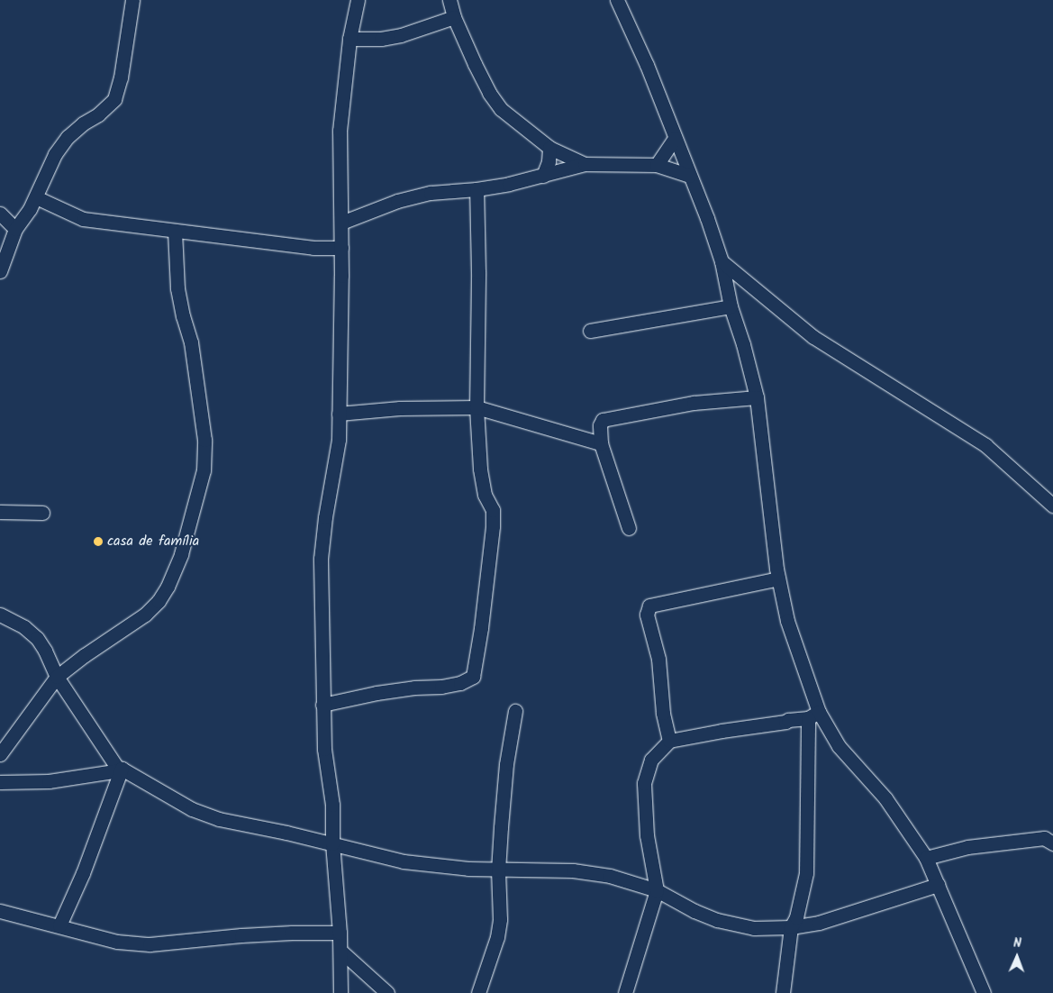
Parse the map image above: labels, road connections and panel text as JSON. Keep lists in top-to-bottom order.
{
  "places": ["casa de família"],
  "north": "top"
}
